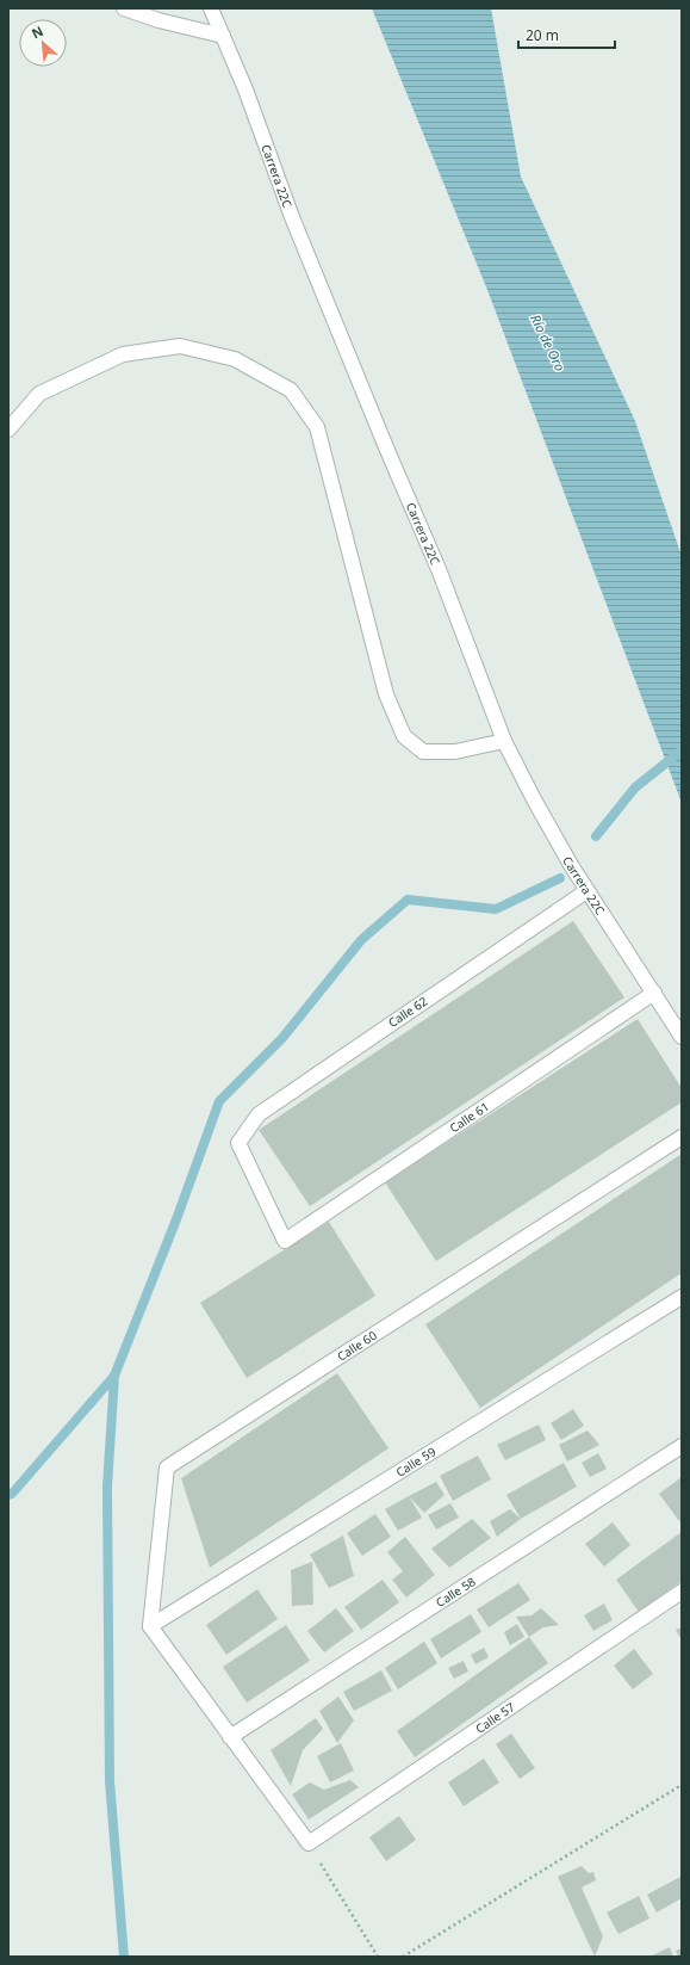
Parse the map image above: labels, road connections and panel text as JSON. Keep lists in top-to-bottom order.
{
  "streets": {
    "street": [
      "Carrera 22C",
      "Calle 62",
      "Calle 61",
      "Calle 60",
      "Calle 59",
      "Calle 58",
      "Calle 57"
    ]
  },
  "crossings": [
    ["Carrera 22C", "Calle 62"],
    ["Carrera 22C", "Calle 61"],
    ["Calle 62", "Calle 61"],
    ["Calle 60", "Calle 59"]
  ],
  "water": ["Río de Oro"],
  "scale_bar": "20 m",
  "north": "top left"
}
